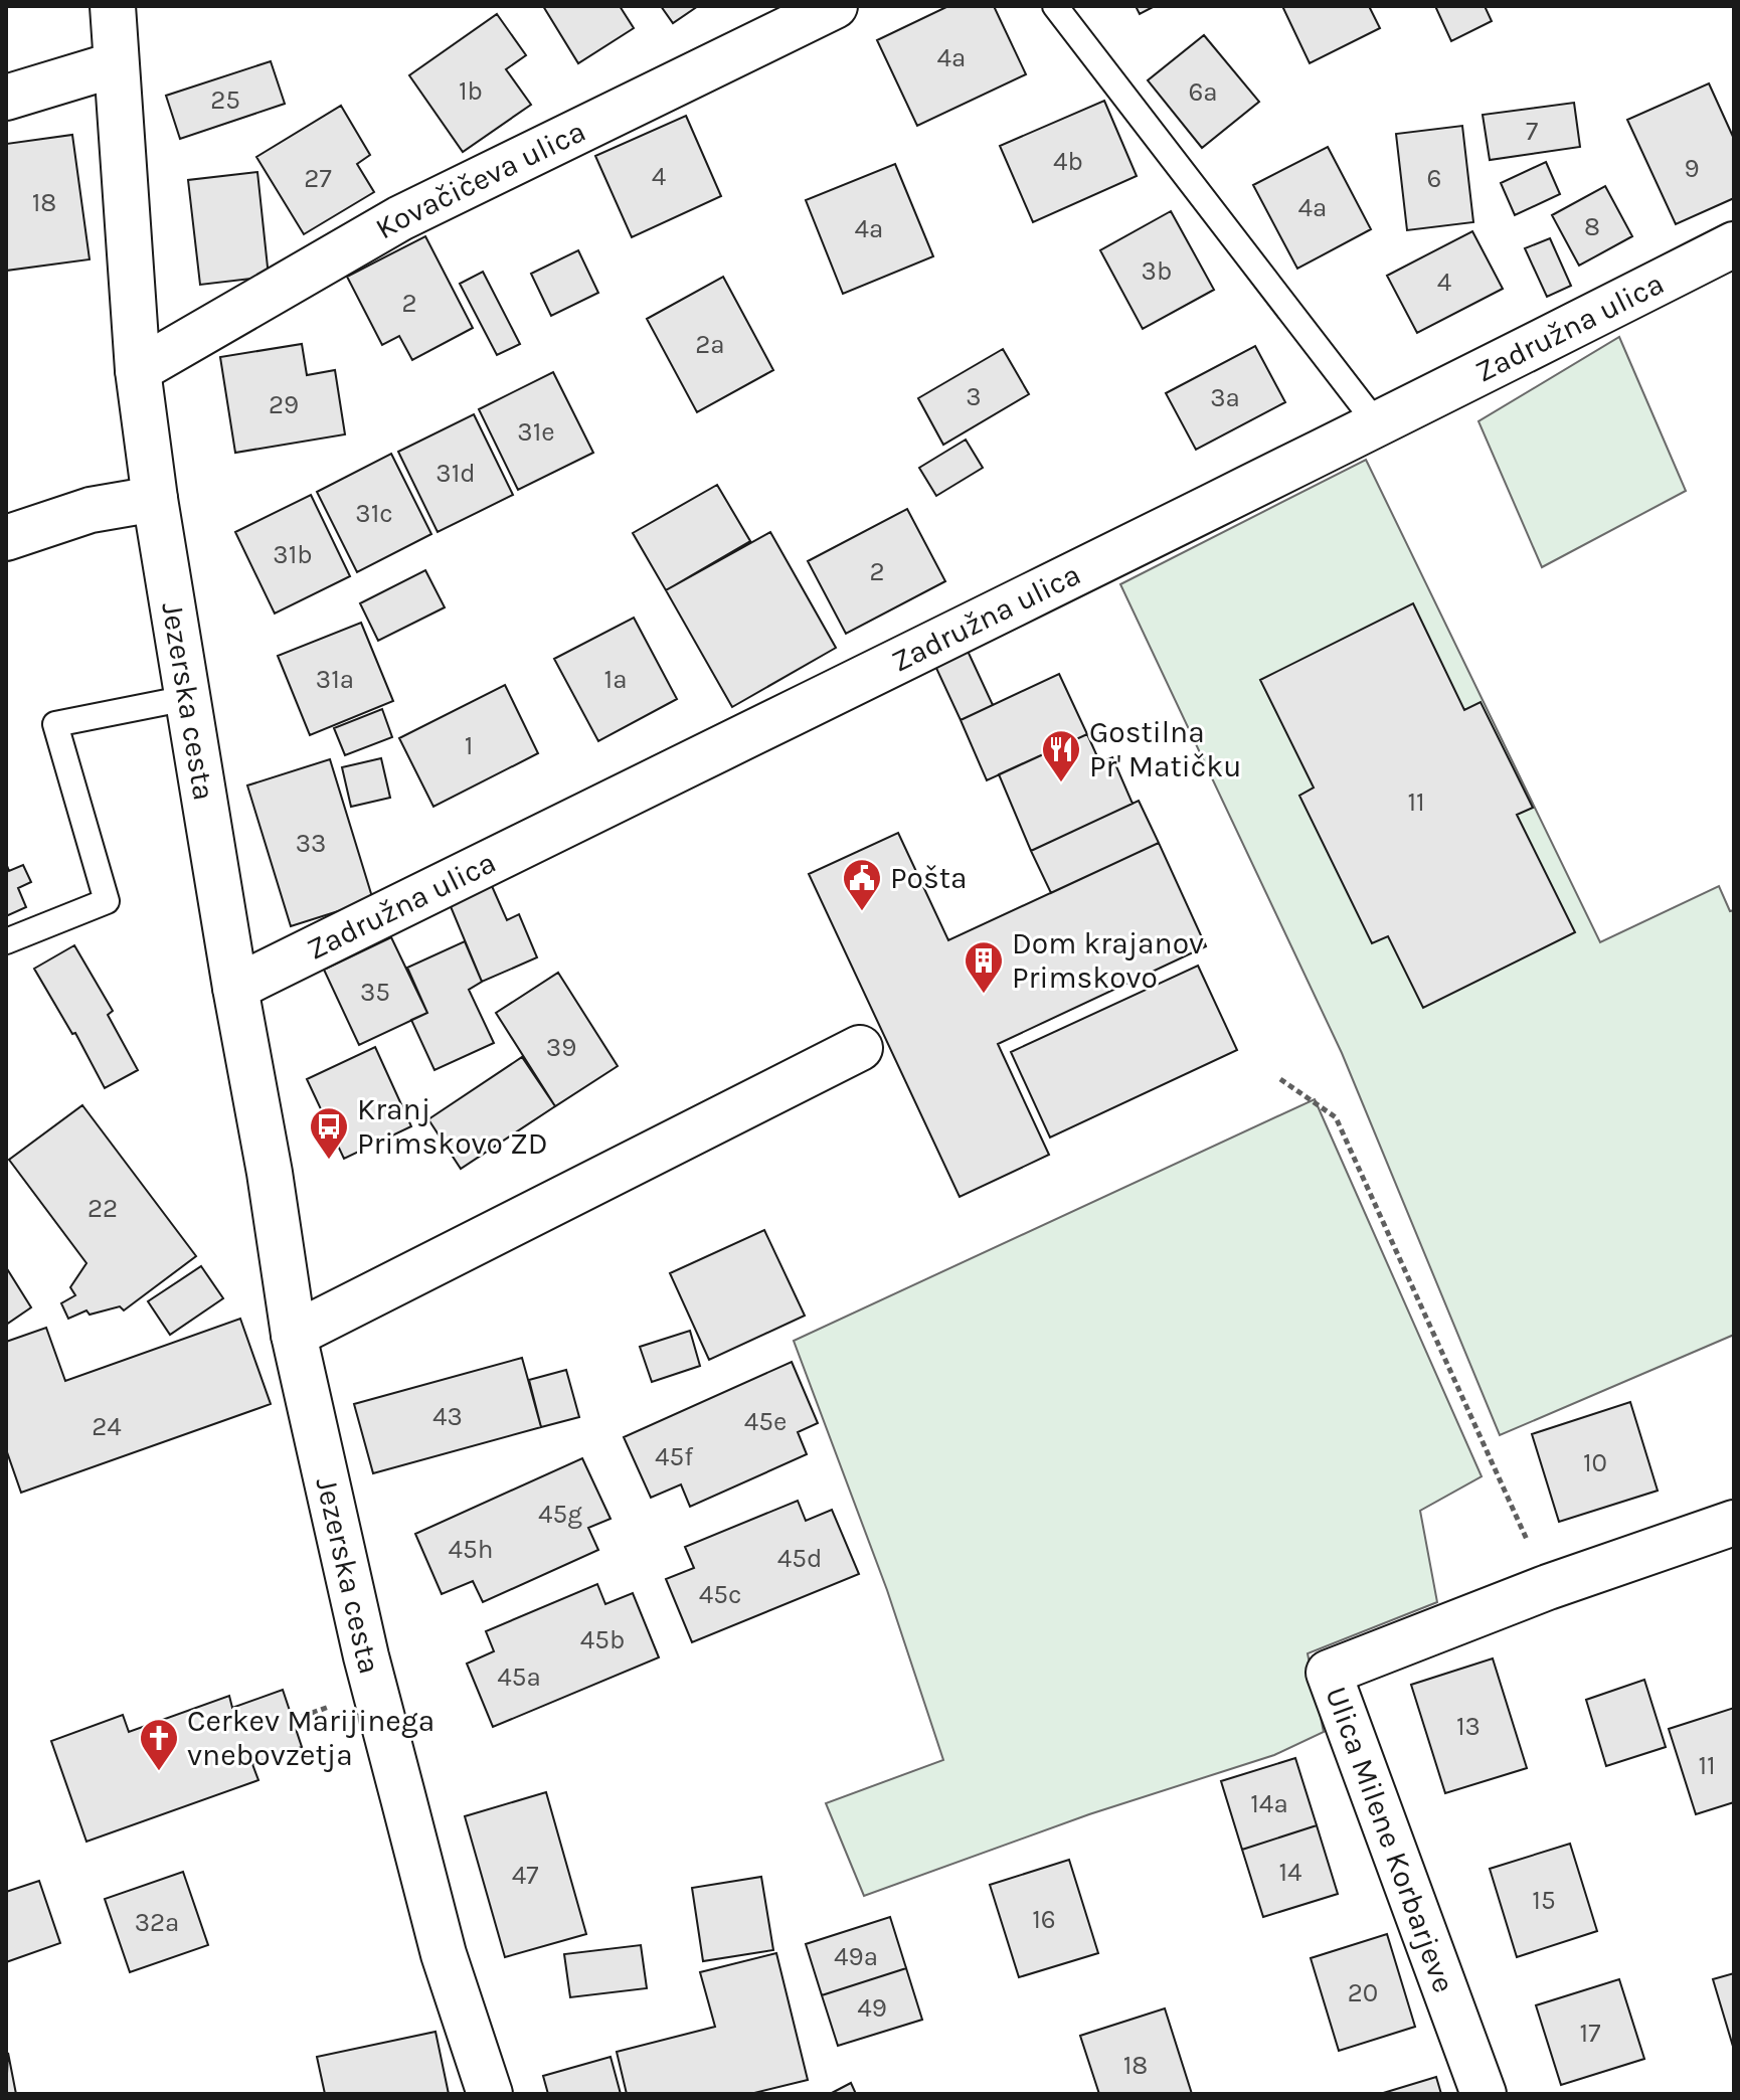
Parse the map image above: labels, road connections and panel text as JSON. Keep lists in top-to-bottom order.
{
  "streets": {
    "street": [
      "Kovačičeva ulica",
      "Zadružna ulica",
      "Jezerska cesta",
      "Ulica Milene Korbarjeve"
    ]
  },
  "crossings": [
    ["Kovačičeva ulica", "Jezerska cesta"],
    ["Zadružna ulica", "Jezerska cesta"]
  ],
  "places": {
    "restaurant": ["Gostilna Pr' Matičku"],
    "public building": ["Pošta"],
    "building": ["Dom krajanov Primskovo"],
    "bus stop": ["Kranj Primskovo ZD"],
    "church": ["Cerkev Marijinega vnebovzetja"]
  },
  "house_numbers": [
    "4a",
    "1b",
    "6a",
    "25",
    "7",
    "4b",
    "9",
    "4",
    "27",
    "6",
    "18",
    "4a",
    "8",
    "4a",
    "3b",
    "4",
    "2",
    "2a",
    "3",
    "3a",
    "29",
    "31e",
    "31d",
    "31c",
    "31b",
    "2",
    "31a",
    "1a",
    "1",
    "11",
    "33",
    "35",
    "39",
    "22",
    "43",
    "45e",
    "24",
    "45f",
    "10",
    "45g",
    "45h",
    "45d",
    "45c",
    "45b",
    "45a",
    "13",
    "11",
    "14a",
    "14",
    "47",
    "15",
    "16",
    "32a",
    "49a",
    "20",
    "49",
    "17",
    "18"
  ]
}
